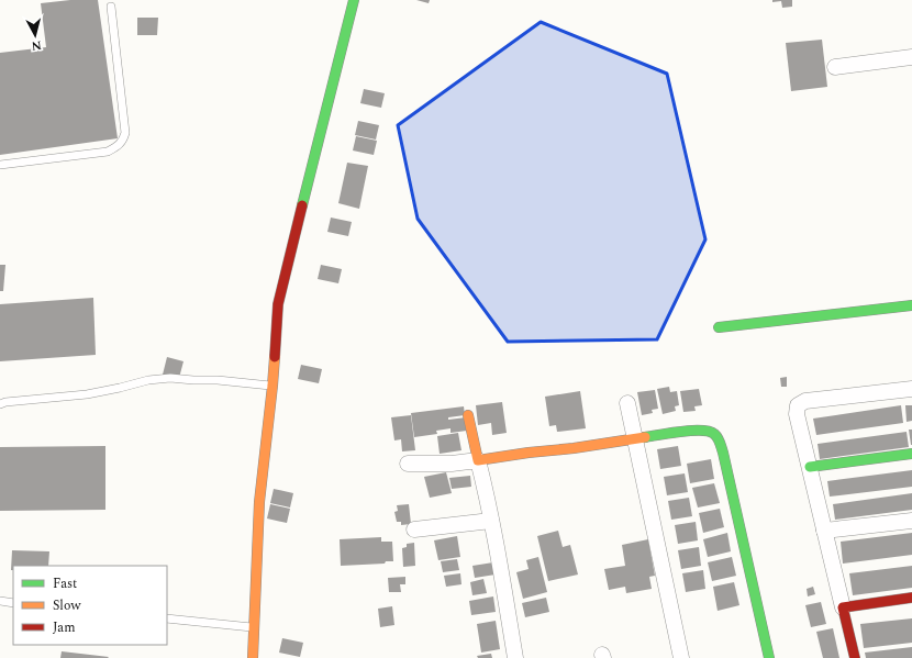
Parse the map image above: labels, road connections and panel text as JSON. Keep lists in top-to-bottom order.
{
  "legend": ["Fast", "Slow", "Jam"],
  "north": "bottom"
}
